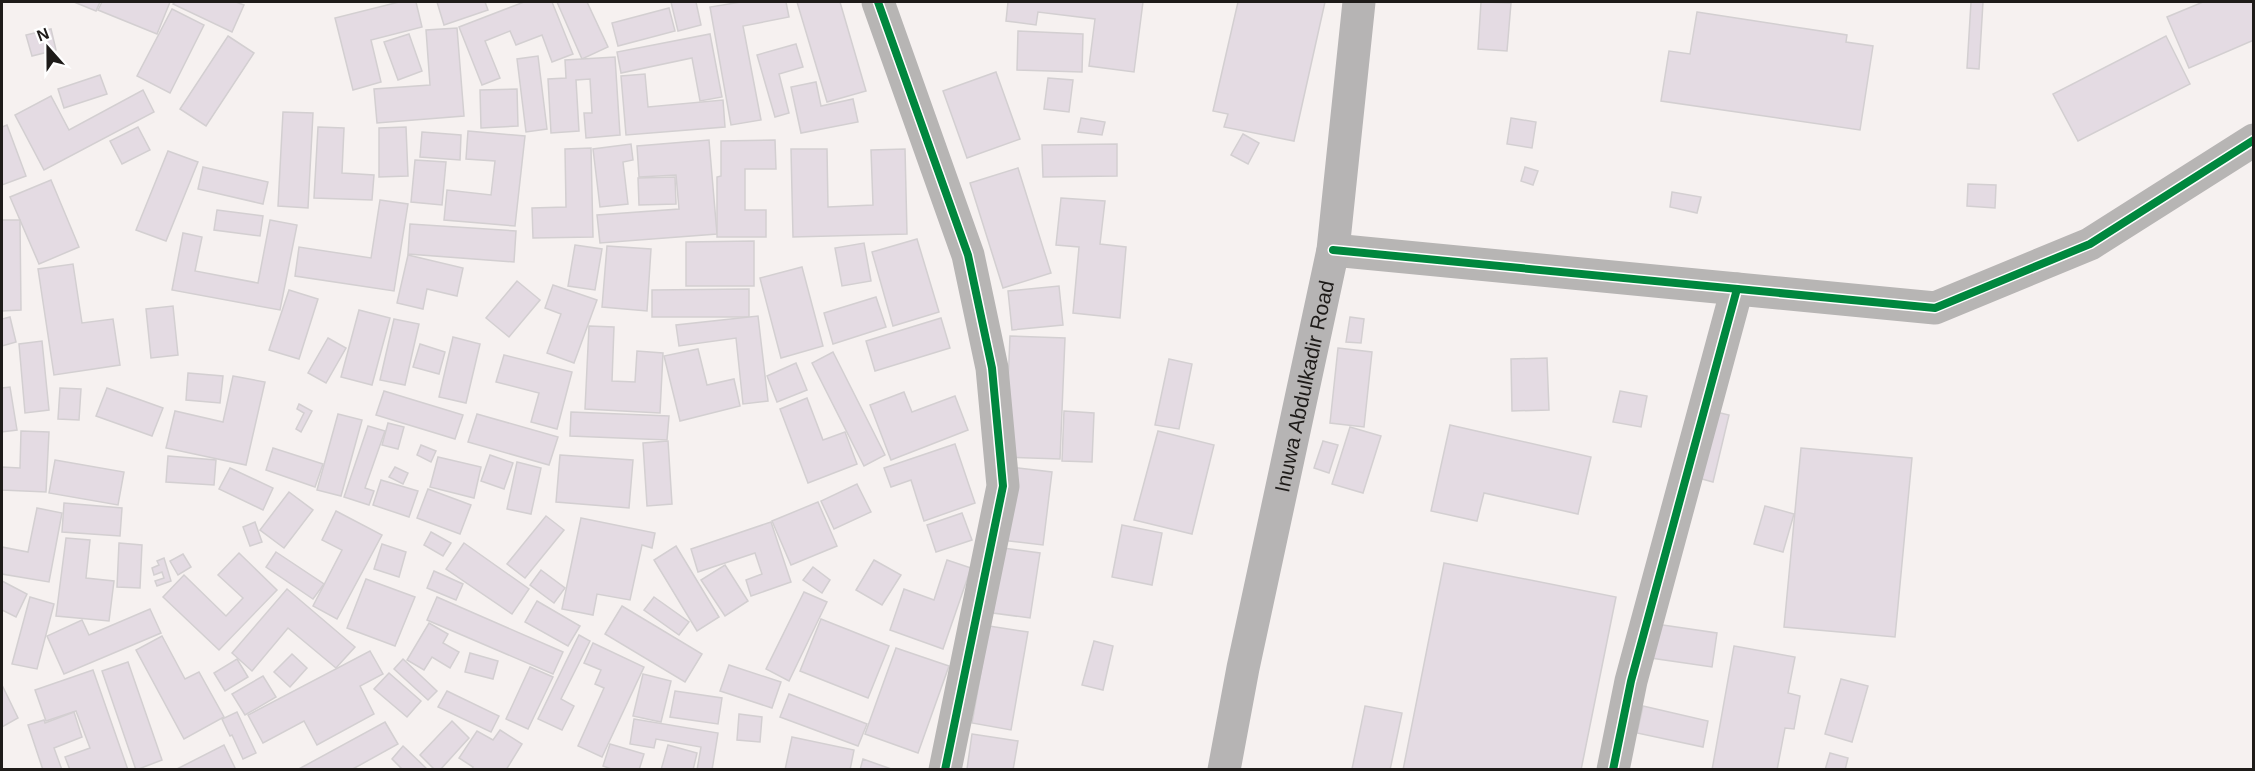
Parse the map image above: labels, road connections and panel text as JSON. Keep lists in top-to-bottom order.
{
  "streets": {
    "main road": ["Inuwa Abdulkadir Road"]
  },
  "north": "top"
}
